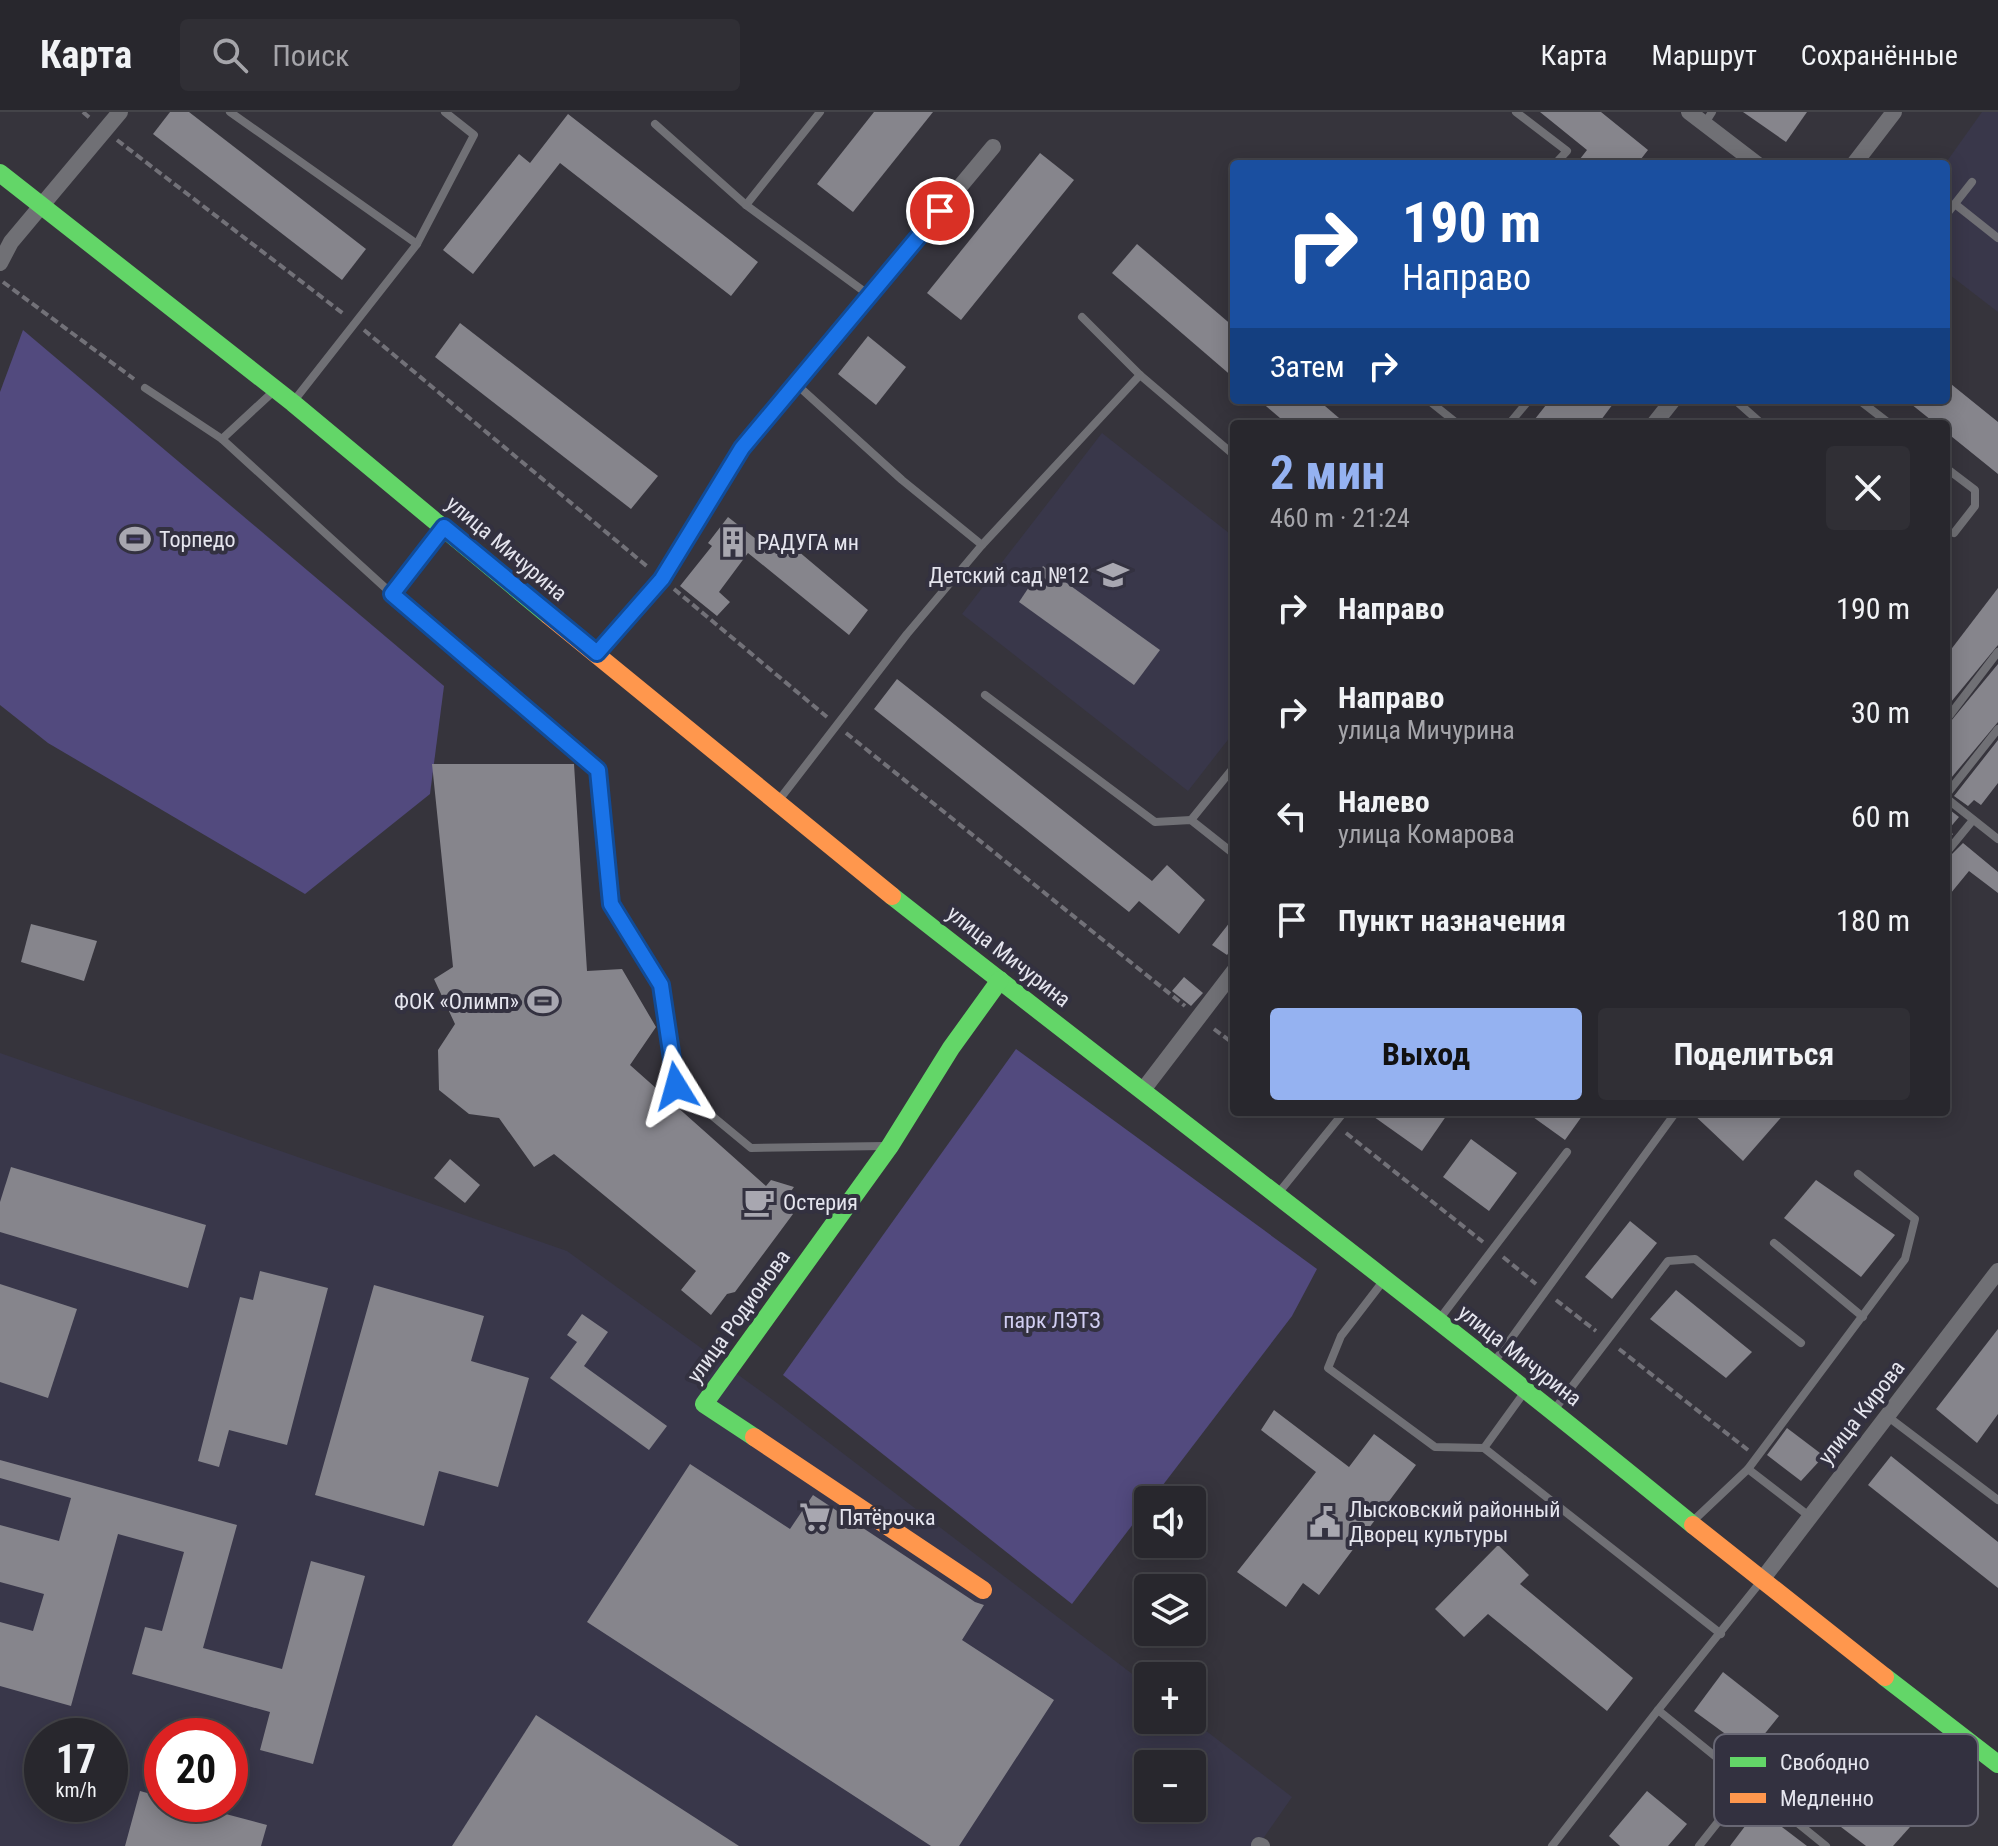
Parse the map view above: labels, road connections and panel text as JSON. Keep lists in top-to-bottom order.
{
  "streets": {
    "main road": ["улица Мичурина", "улица Родионова"],
    "street": ["улица Кирова"]
  },
  "crossings": [
    ["улица Мичурина", "улица Родионова"],
    ["улица Мичурина", "улица Кирова"]
  ],
  "parks": ["парк ЛЭТЗ"],
  "places": {
    "sports": ["Торпедо", "ФОК «Олимп»"],
    "building": ["РАДУГА мн"],
    "school or university": ["Детский сад №12"],
    "cafe": ["Остерия"],
    "supermarket": ["Пятёрочка"],
    "public building": ["Лысковский районный Дворец культуры"]
  },
  "legend": ["Свободно", "Медленно"],
  "page": {
    "header": "Карта",
    "search": "Поиск",
    "nav": ["Карта", "Маршрут", "Сохранённые"],
    "turn": ["190 m", "Направо"],
    "then": "Затем",
    "heading": ["2 мин", "460 m · 21:24"],
    "list": [
      {
        "name": "Направо",
        "value": "190 m"
      },
      {
        "name": "Направо",
        "note": "улица Мичурина",
        "value": "30 m"
      },
      {
        "name": "Налево",
        "note": "улица Комарова",
        "value": "60 m"
      },
      {
        "name": "Пункт назначения",
        "value": "180 m"
      }
    ],
    "buttons": ["Выход", "Поделиться"],
    "map_buttons": ["+", "−"],
    "speed": "17 km/h",
    "limit": "20"
  }
}
